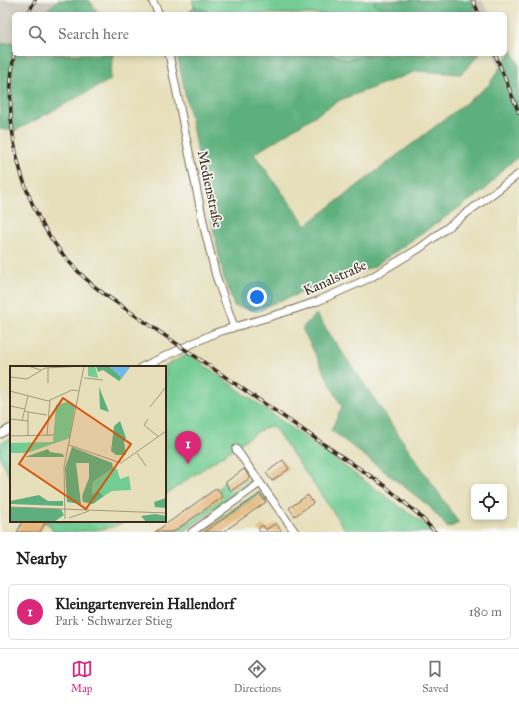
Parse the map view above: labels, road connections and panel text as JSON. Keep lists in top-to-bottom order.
{
  "streets": {
    "street": ["Medienstraße", "Kanalstraße"]
  },
  "crossings": [
    ["Medienstraße", "Kanalstraße"]
  ],
  "page": {
    "search": "Search here",
    "pins": "1",
    "heading": "Nearby",
    "list": [
      {
        "mark": "1",
        "name": "Kleingartenverein Hallendorf",
        "note": "Park · Schwarzer Stieg",
        "value": "180 m"
      }
    ],
    "nav": ["Map", "Directions", "Saved"]
  }
}
